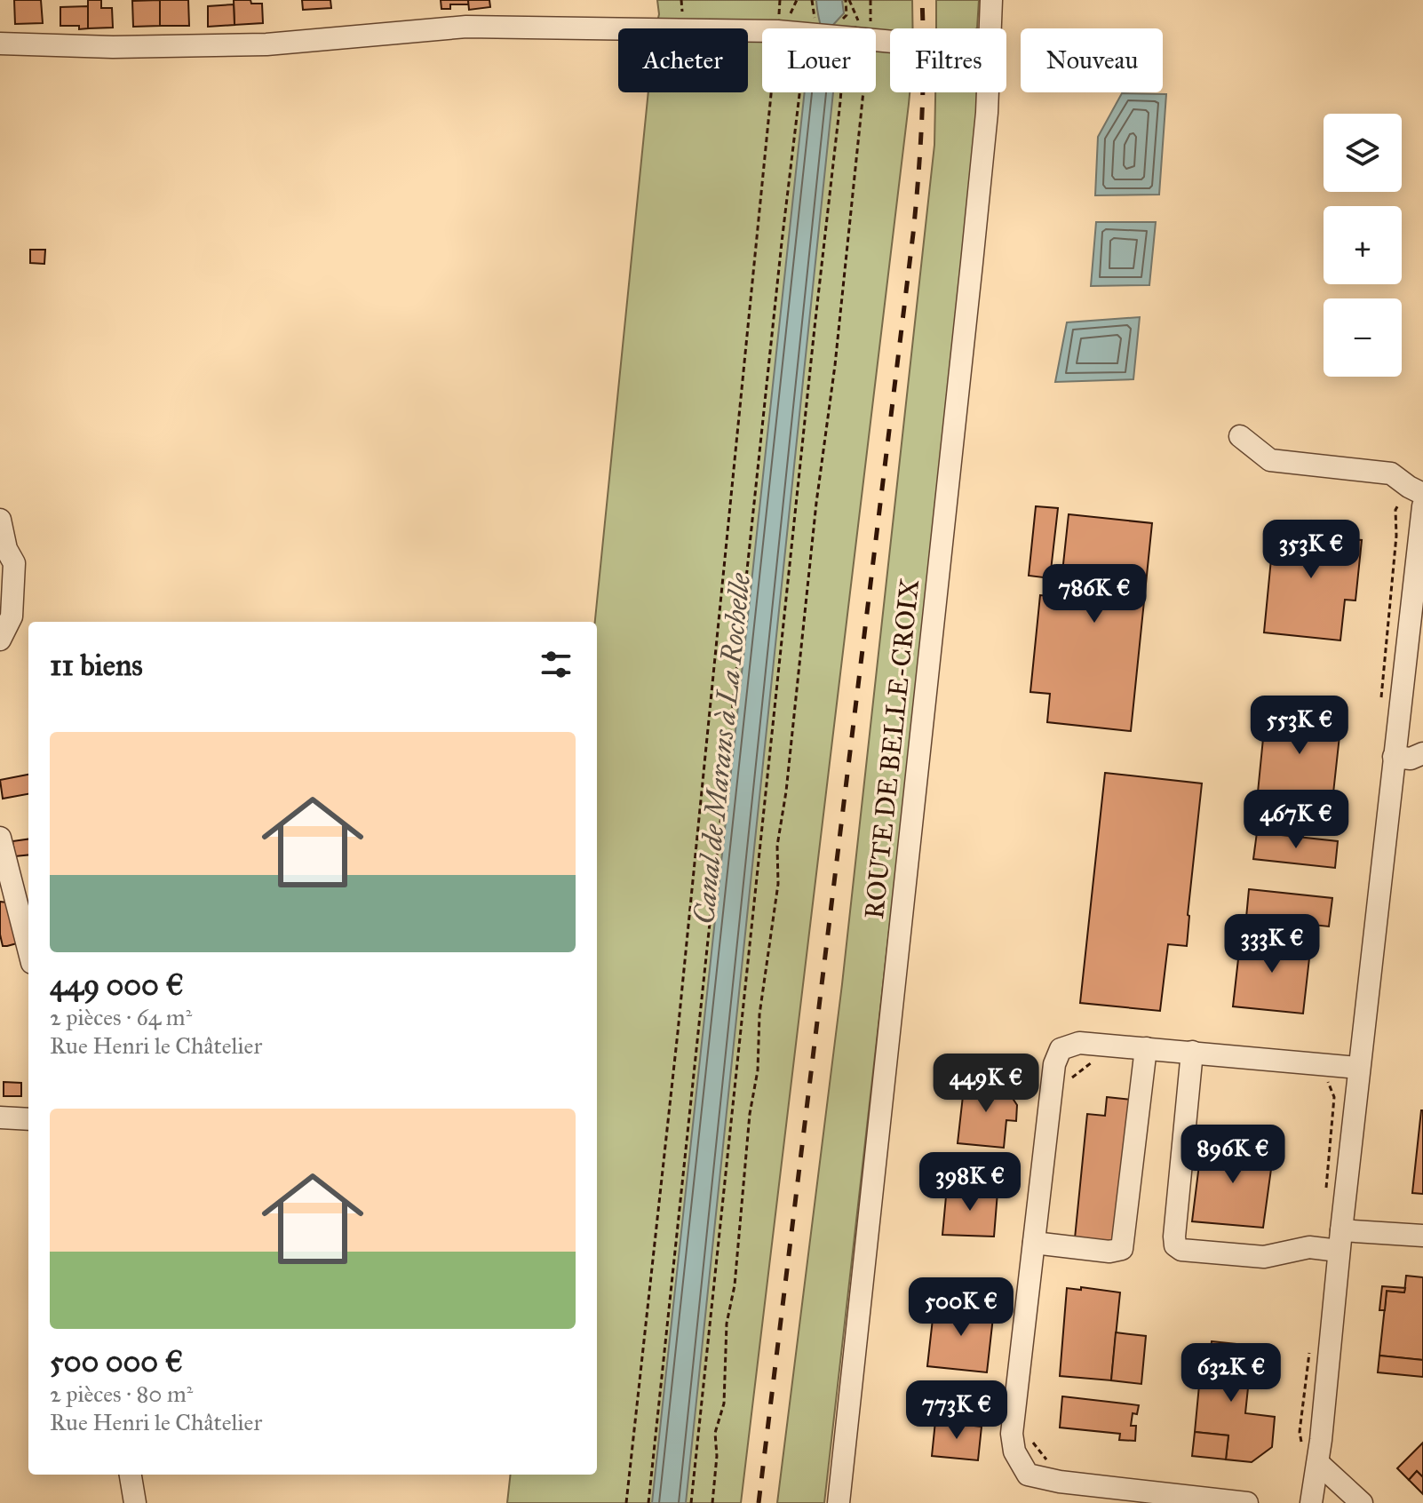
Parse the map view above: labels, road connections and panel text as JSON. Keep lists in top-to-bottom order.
{
  "streets": {
    "street": ["ROUTE DE BELLE-CROIX"]
  },
  "water": ["Canal de Marans à La Rochelle"],
  "page": {
    "chip": [
      "Acheter",
      "Louer",
      "Filtres",
      "Nouveau"
    ],
    "map_buttons": ["+", "−"],
    "price": [
      "353K €",
      "786K €",
      "553K €",
      "467K €",
      "333K €",
      "449K €",
      "896K €",
      "398K €",
      "500K €",
      "632K €",
      "773K €"
    ],
    "heading": "11 biens",
    "list": [
      {
        "name": "449 000 €",
        "note": "2 pièces · 64 m² · Rue Henri le Châtelier"
      },
      {
        "name": "500 000 €",
        "note": "2 pièces · 80 m² · Rue Henri le Châtelier"
      }
    ]
  }
}
